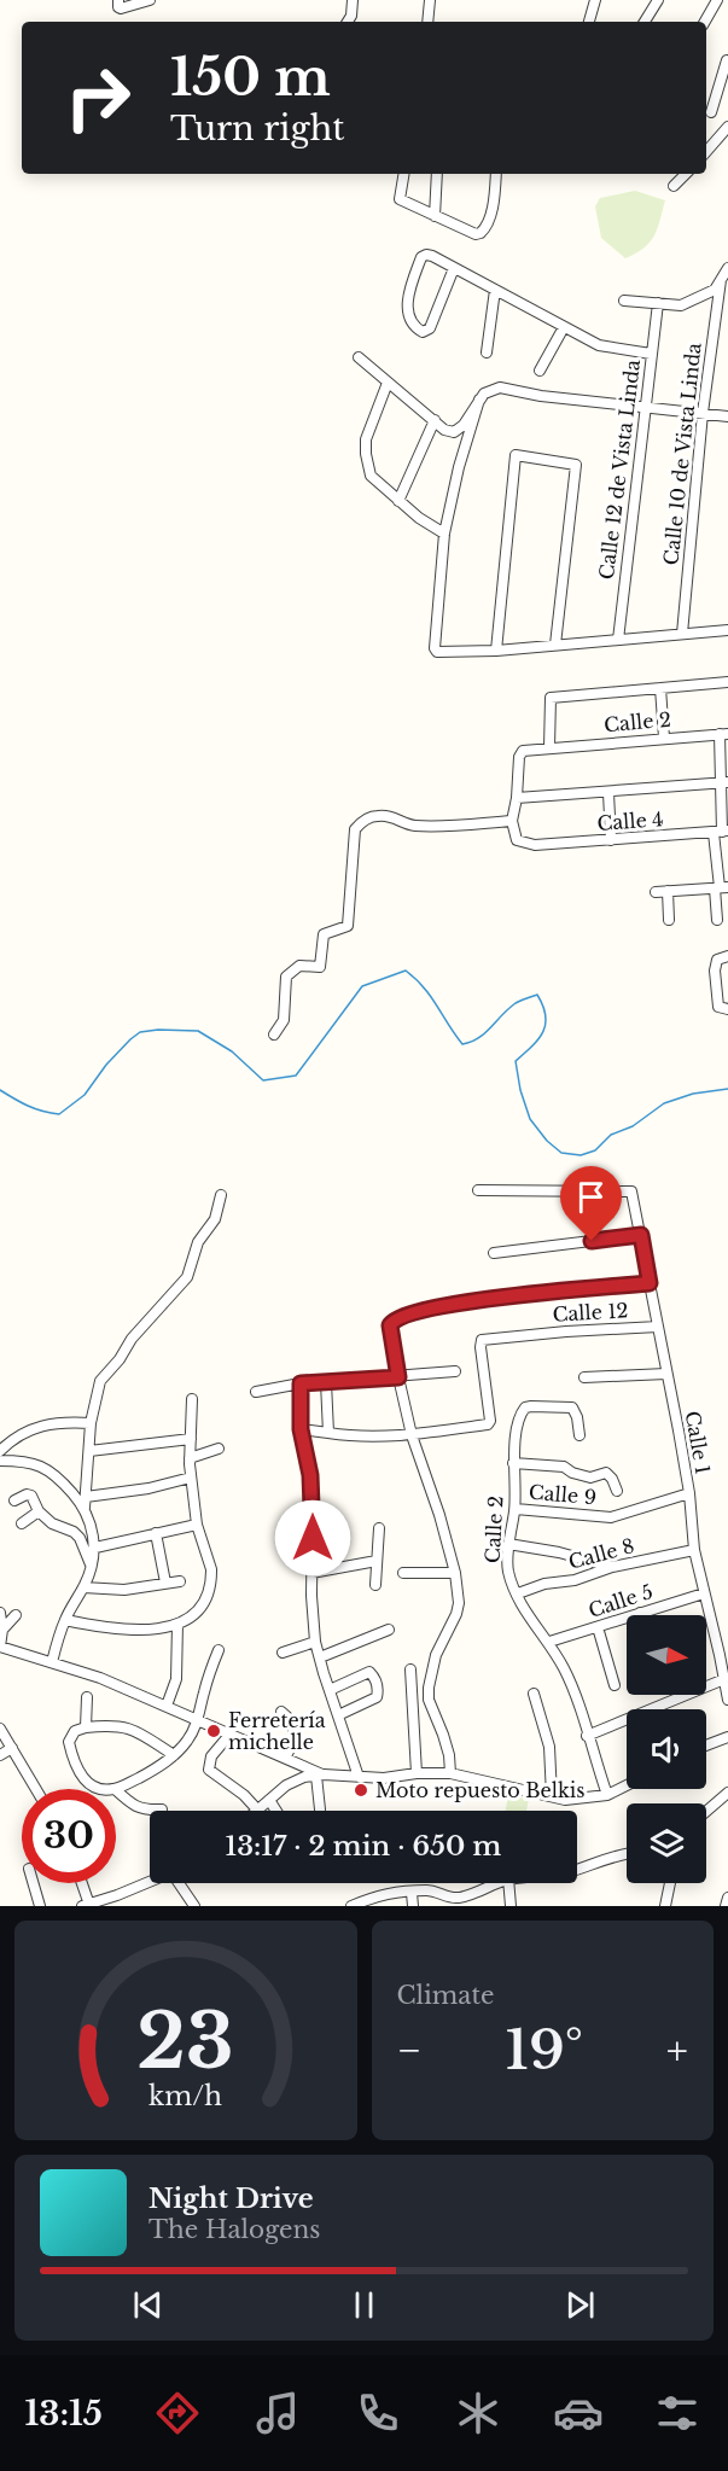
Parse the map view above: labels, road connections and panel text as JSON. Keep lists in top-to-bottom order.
{
  "streets": {
    "street": [
      "Calle 10 de Vista Linda",
      "Calle 12 de Vista Linda",
      "Calle 2",
      "Calle 4",
      "Calle 12",
      "Calle 1",
      "Calle 9",
      "Calle 8",
      "Calle 5"
    ]
  },
  "crossings": [
    ["Calle 2", "Calle 9"],
    ["Calle 2", "Calle 8"],
    ["Calle 2", "Calle 5"],
    ["Calle 12", "Calle 1"],
    ["Calle 1", "Calle 9"],
    ["Calle 1", "Calle 8"],
    ["Calle 1", "Calle 5"]
  ],
  "places": ["Ferretería michelle", "Moto repuesto Belkis"],
  "north": "right",
  "page": {
    "turn": ["150 m", "Turn right"],
    "limit": "30",
    "trip": "13:17 · 2 min · 650 m",
    "tile": "Climate",
    "heat": ["−", "19°", "+"],
    "song": ["Night Drive", "The Halogens"],
    "tabs": "13:15",
    "gauge": ["23", "km/h"]
  }
}
